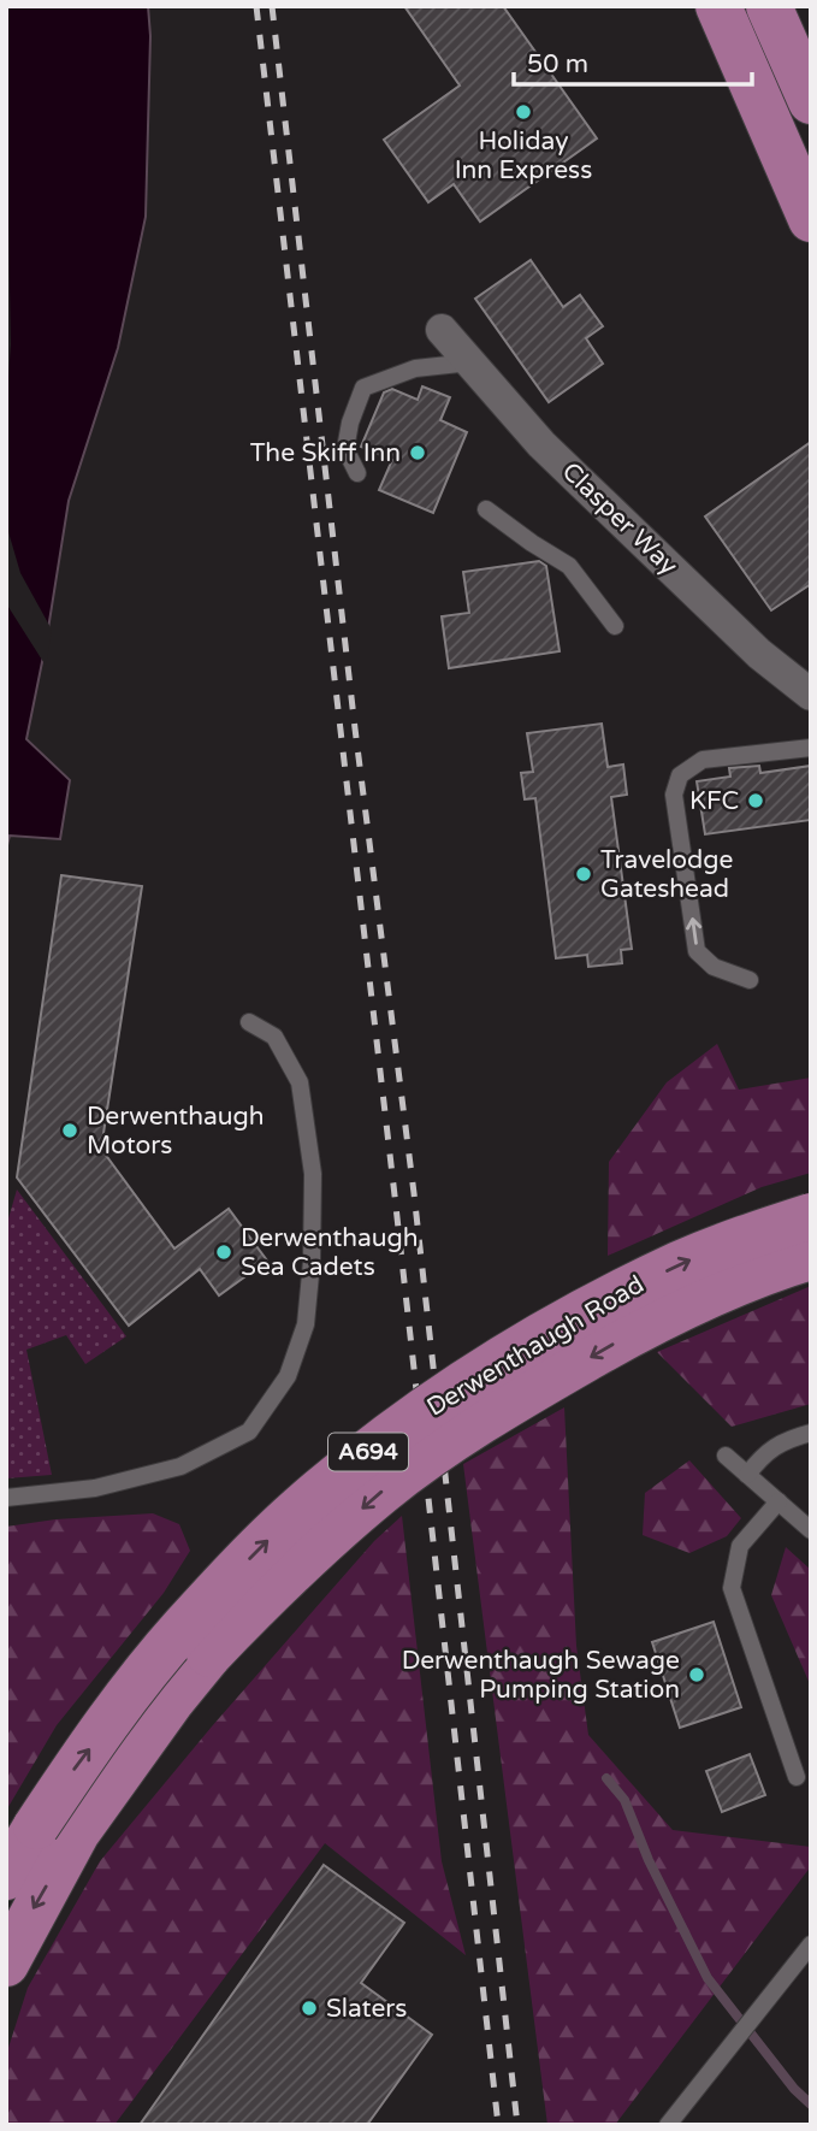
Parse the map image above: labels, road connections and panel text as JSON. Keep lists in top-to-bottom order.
{
  "streets": {
    "main road": ["Derwenthaugh Road", "A694"],
    "street": ["Clasper Way"]
  },
  "crossings": [
    ["Derwenthaugh Road", "A694"]
  ],
  "places": [
    "Holiday Inn Express",
    "The Skiff Inn",
    "KFC",
    "Travelodge Gateshead",
    "Derwenthaugh Motors",
    "Derwenthaugh Sea Cadets",
    "Derwenthaugh Sewage Pumping Station",
    "Slaters"
  ],
  "scale_bar": "50 m"
}
